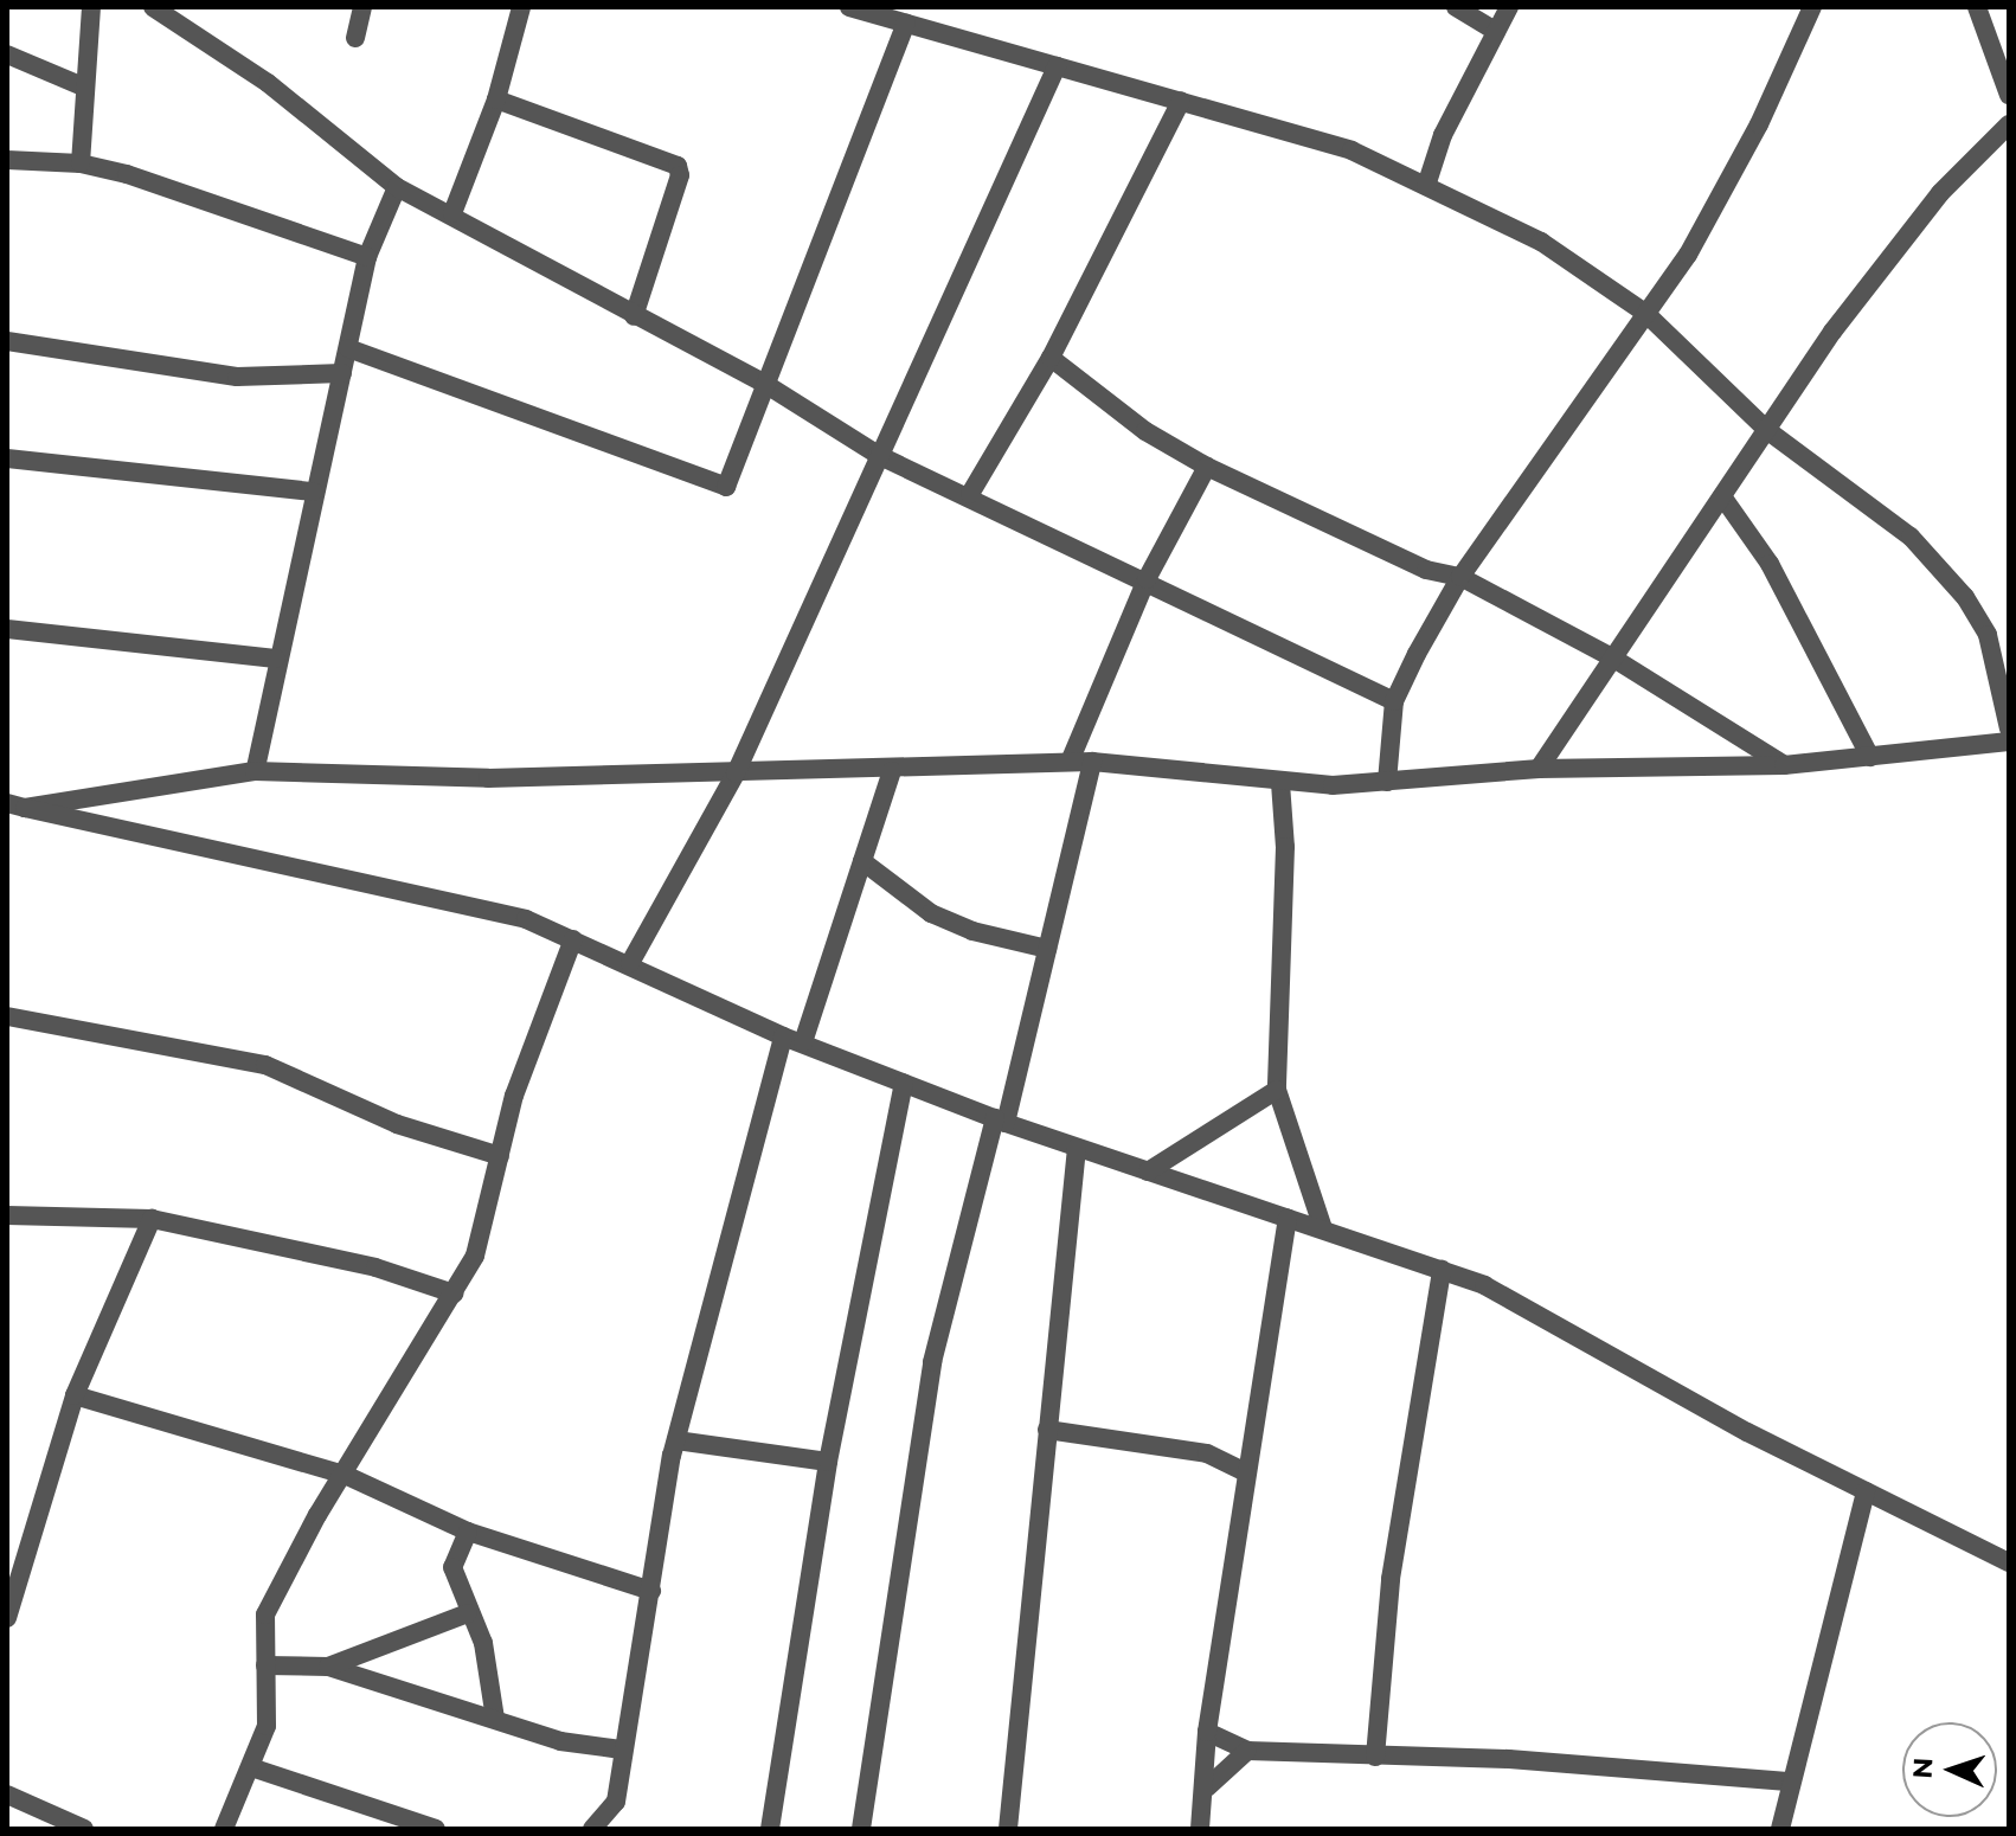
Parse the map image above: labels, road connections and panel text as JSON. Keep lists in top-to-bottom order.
{
  "north": "left"
}
